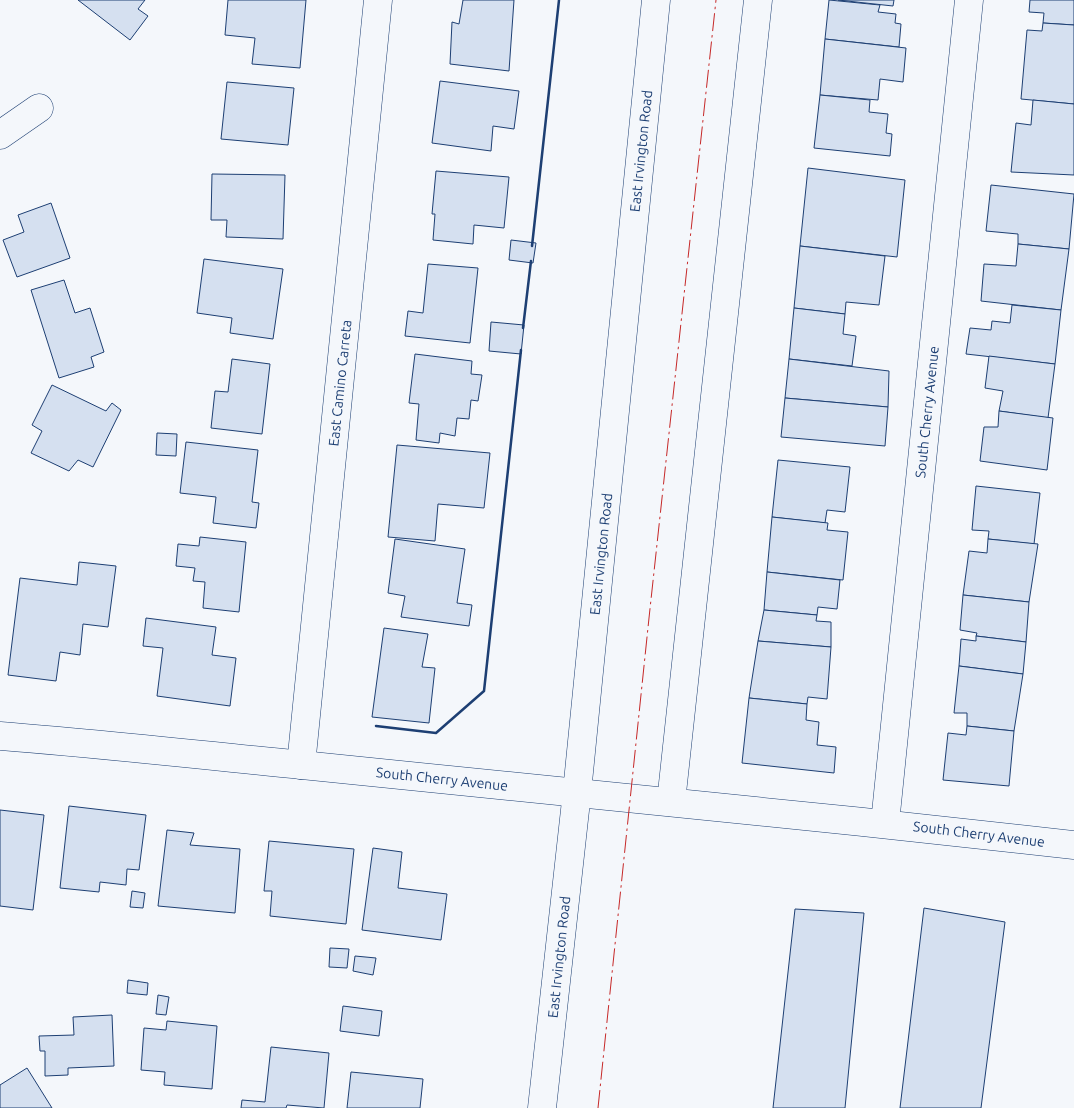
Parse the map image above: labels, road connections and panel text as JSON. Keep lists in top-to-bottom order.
{
  "streets": {
    "street": ["East Irvington Road", "East Camino Carreta", "South Cherry Avenue"]
  },
  "crossings": [
    ["East Irvington Road", "South Cherry Avenue"],
    ["East Camino Carreta", "South Cherry Avenue"]
  ]
}
